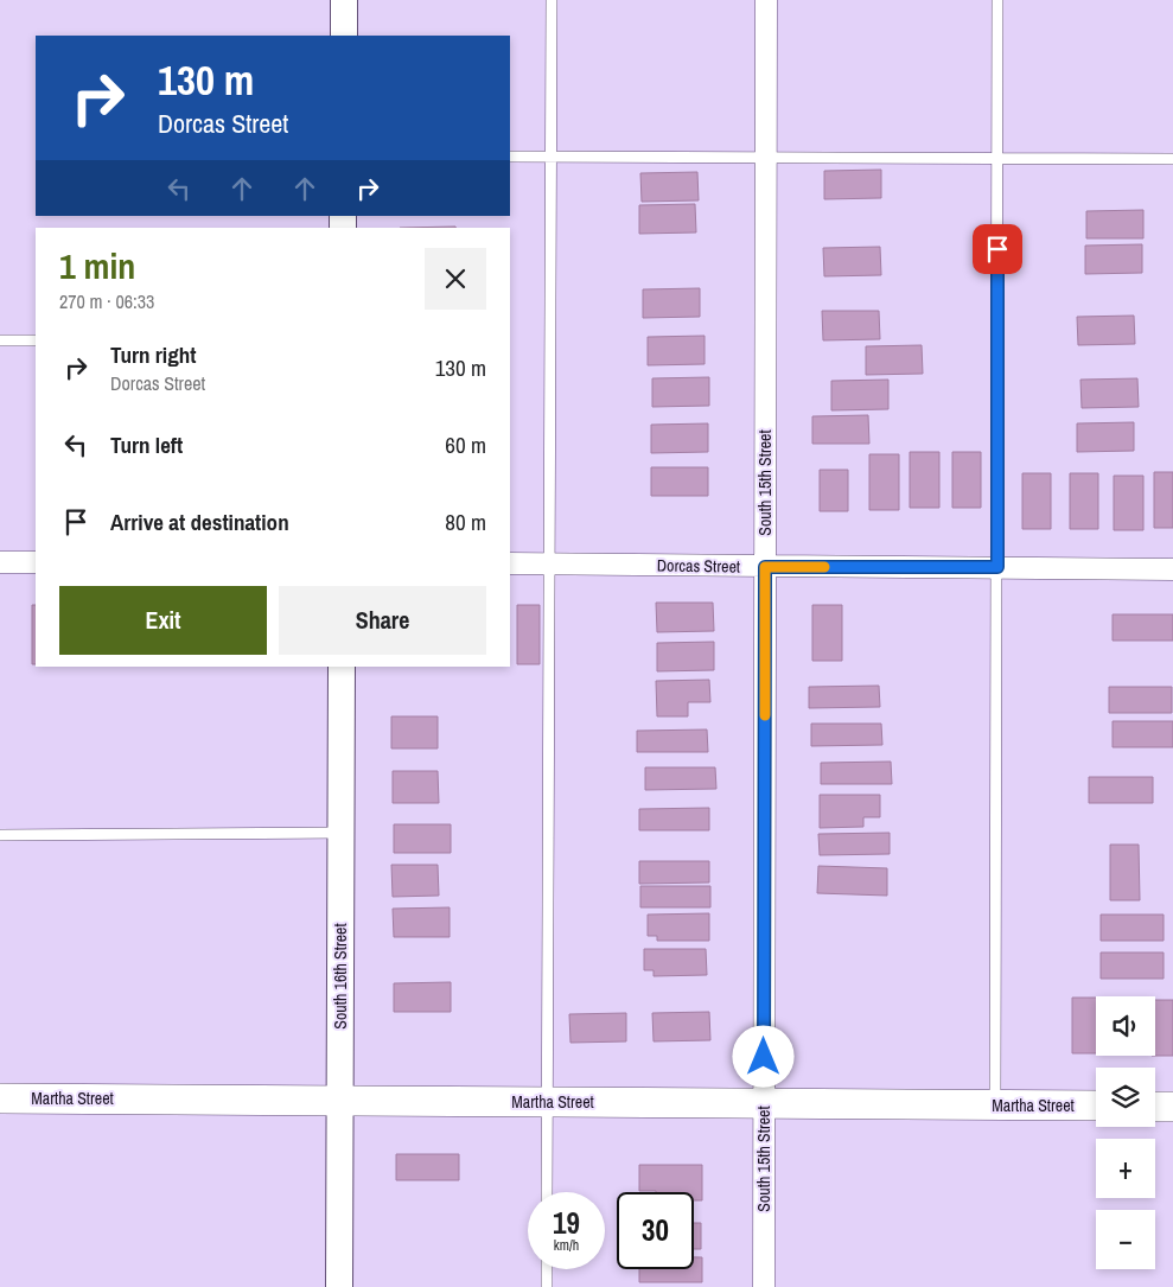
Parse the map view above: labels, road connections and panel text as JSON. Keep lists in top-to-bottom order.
{
  "streets": {
    "main road": ["Martha Street"],
    "street": ["South 15th Street", "Dorcas Street", "South 16th Street"]
  },
  "crossings": [
    ["South 15th Street", "Dorcas Street"],
    ["South 15th Street", "Martha Street"],
    ["South 16th Street", "Martha Street"]
  ],
  "page": {
    "turn": ["130 m", "Dorcas Street"],
    "heading": ["1 min", "270 m · 06:33"],
    "list": [
      {
        "name": "Turn right",
        "note": "Dorcas Street",
        "value": "130 m"
      },
      {
        "name": "Turn left",
        "value": "60 m"
      },
      {
        "name": "Arrive at destination",
        "value": "80 m"
      }
    ],
    "buttons": ["Exit", "Share"],
    "map_buttons": ["+", "−"],
    "speed": "19 km/h",
    "limit": "30"
  }
}
